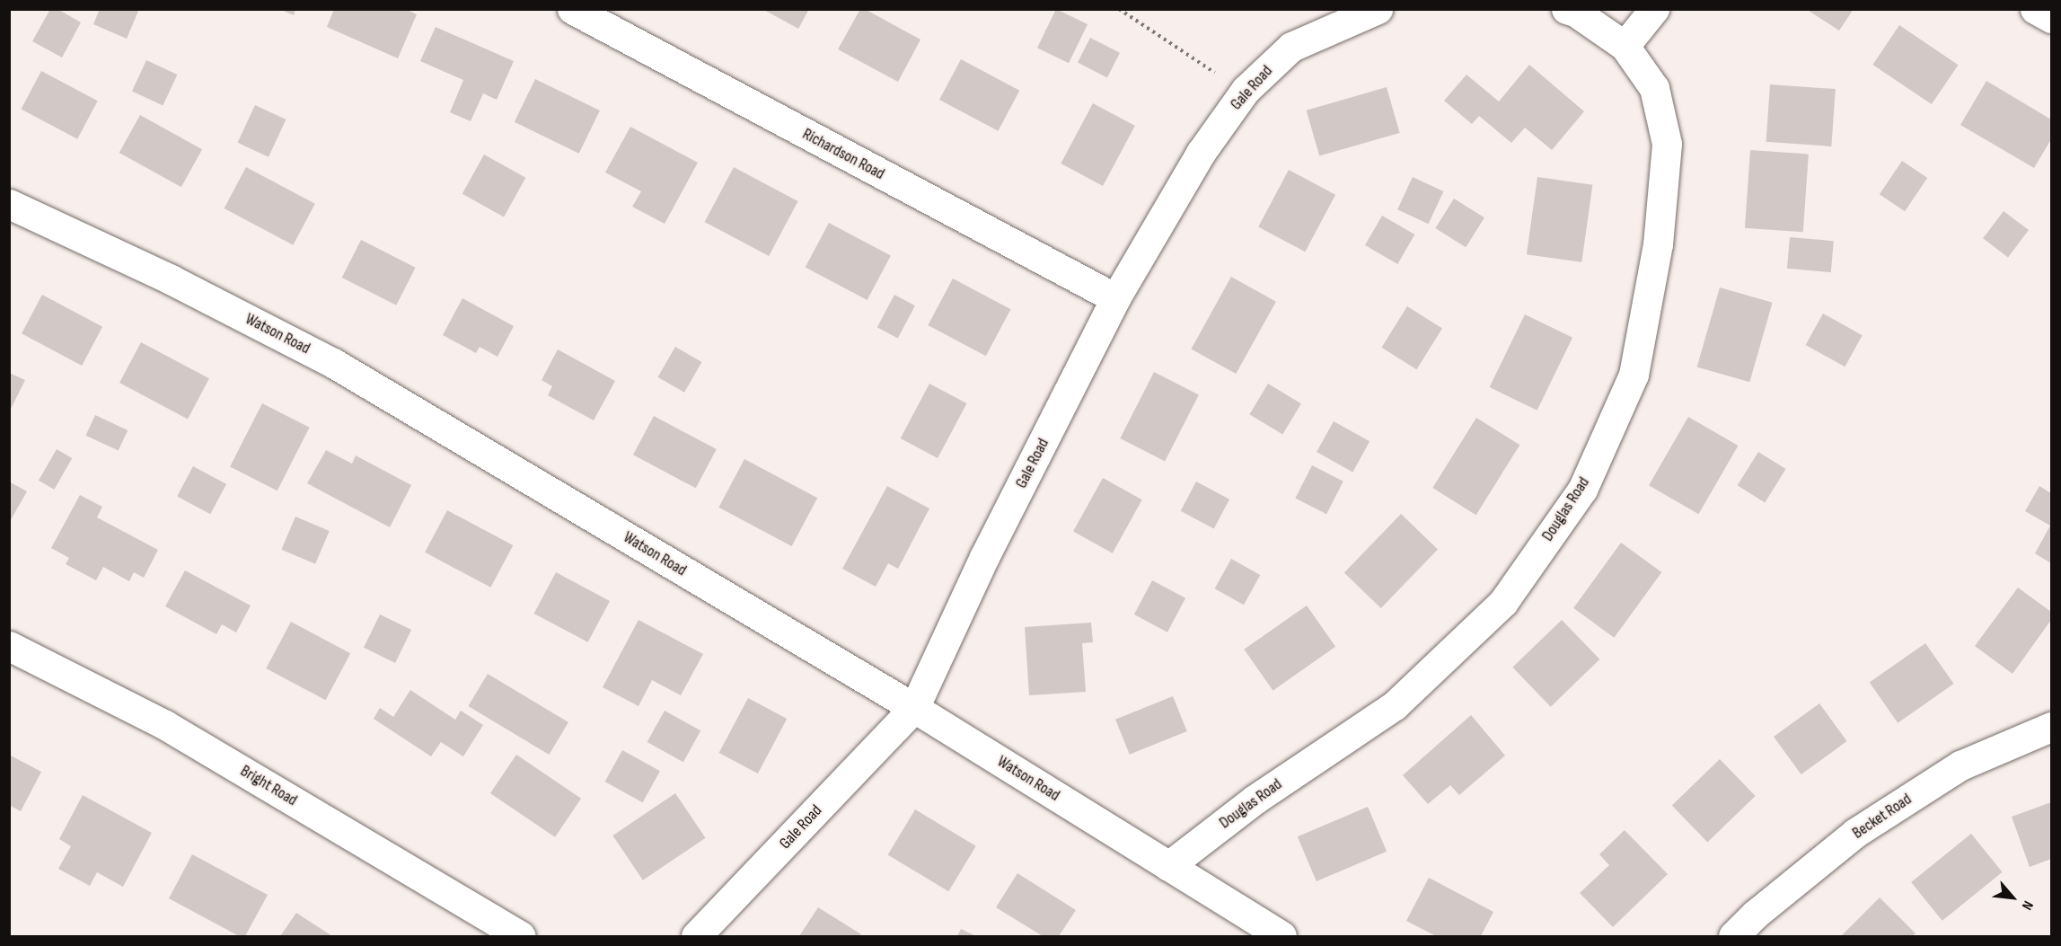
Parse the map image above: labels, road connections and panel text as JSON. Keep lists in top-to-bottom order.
{
  "streets": {
    "street": [
      "Gale Road",
      "Richardson Road",
      "Watson Road",
      "Douglas Road",
      "Bright Road",
      "Becket Road"
    ]
  },
  "crossings": [
    ["Gale Road", "Richardson Road"],
    ["Gale Road", "Watson Road"],
    ["Watson Road", "Douglas Road"]
  ],
  "north": "bottom right"
}
